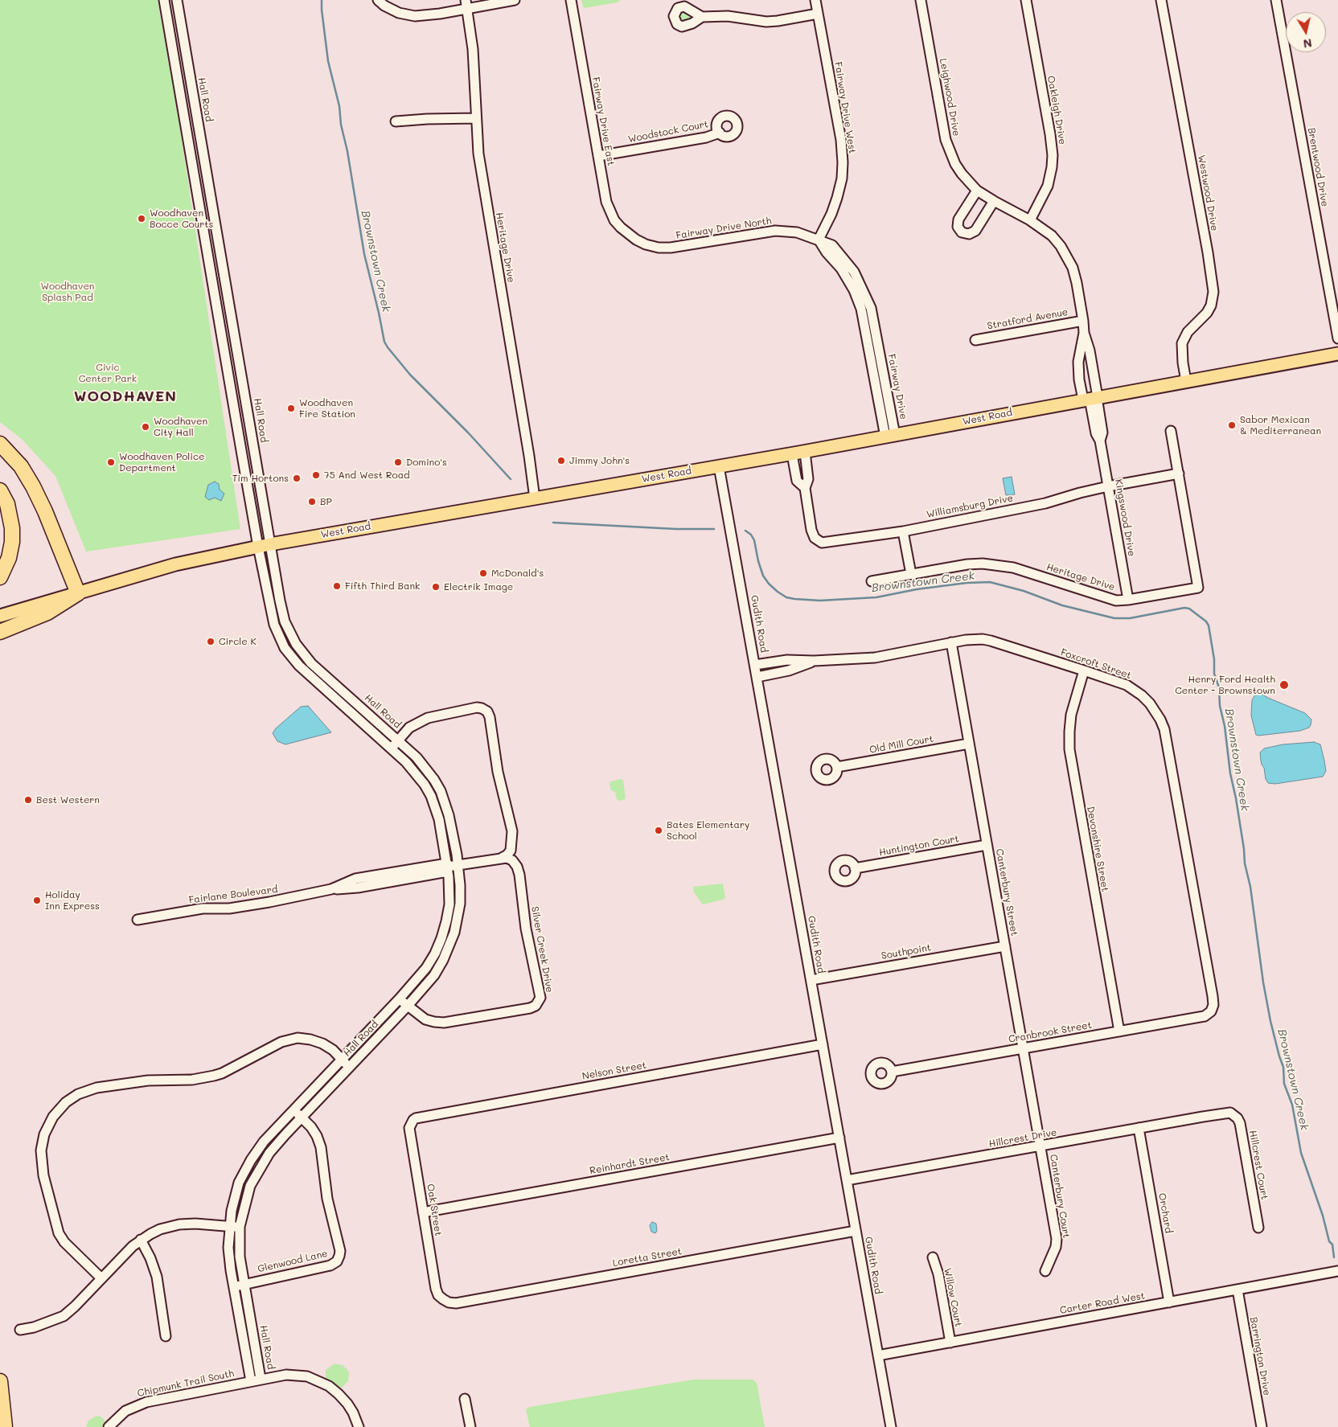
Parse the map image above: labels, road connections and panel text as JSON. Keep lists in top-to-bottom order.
{
  "streets": {
    "main road": ["West Road"],
    "street": [
      "Leighwood Drive",
      "Hall Road",
      "Fairway Drive West",
      "Oakleigh Drive",
      "Fairway Drive East",
      "Woodstock Court",
      "Brentwood Drive",
      "Westwood Drive",
      "Fairway Drive North",
      "Heritage Drive",
      "Stratford Avenue",
      "Fairway Drive",
      "Williamsburg Drive",
      "Kingswood Drive",
      "Gudith Road",
      "Foxcroft Street",
      "Old Mill Court",
      "Huntington Court",
      "Devonshire Street",
      "Canterbury Street",
      "Fairlane Boulevard",
      "Silver Creek Drive",
      "Southpoint",
      "Cranbrook Street",
      "Nelson Street",
      "Hillcrest Drive",
      "Reinhardt Street",
      "Hillcrest Court",
      "Canterbury Court",
      "Oak Street",
      "Orchard",
      "Loretta Street",
      "Glenwood Lane",
      "Willow Court",
      "Carter Road West",
      "Barrington Drive",
      "Chipmunk Trail South"
    ]
  },
  "crossings": [
    ["Leighwood Drive", "Oakleigh Drive"],
    ["Leighwood Drive", "Stratford Avenue"],
    ["Leighwood Drive", "West Road"],
    ["Leighwood Drive", "Kingswood Drive"],
    ["Hall Road", "West Road"],
    ["Hall Road", "Fairlane Boulevard"],
    ["Hall Road", "Silver Creek Drive"],
    ["Hall Road", "Glenwood Lane"],
    ["Hall Road", "Chipmunk Trail South"],
    ["Fairway Drive West", "Fairway Drive North"],
    ["Fairway Drive West", "Fairway Drive"],
    ["Fairway Drive East", "Woodstock Court"],
    ["Fairway Drive East", "Fairway Drive North"],
    ["Westwood Drive", "West Road"],
    ["Fairway Drive North", "Fairway Drive"],
    ["Heritage Drive", "West Road"],
    ["Heritage Drive", "Williamsburg Drive"],
    ["Heritage Drive", "Kingswood Drive"],
    ["Fairway Drive", "West Road"],
    ["West Road", "Williamsburg Drive"],
    ["West Road", "Kingswood Drive"],
    ["West Road", "Gudith Road"],
    ["Williamsburg Drive", "Kingswood Drive"],
    ["Gudith Road", "Foxcroft Street"],
    ["Gudith Road", "Southpoint"],
    ["Gudith Road", "Nelson Street"],
    ["Gudith Road", "Hillcrest Drive"],
    ["Gudith Road", "Reinhardt Street"],
    ["Gudith Road", "Loretta Street"],
    ["Gudith Road", "Carter Road West"],
    ["Foxcroft Street", "Devonshire Street"],
    ["Foxcroft Street", "Canterbury Street"],
    ["Foxcroft Street", "Cranbrook Street"],
    ["Old Mill Court", "Canterbury Street"],
    ["Huntington Court", "Canterbury Street"],
    ["Devonshire Street", "Cranbrook Street"],
    ["Canterbury Street", "Southpoint"],
    ["Canterbury Street", "Cranbrook Street"],
    ["Canterbury Street", "Hillcrest Drive"],
    ["Canterbury Street", "Canterbury Court"],
    ["Nelson Street", "Oak Street"],
    ["Hillcrest Drive", "Hillcrest Court"],
    ["Hillcrest Drive", "Canterbury Court"],
    ["Hillcrest Drive", "Orchard"],
    ["Reinhardt Street", "Oak Street"],
    ["Oak Street", "Loretta Street"],
    ["Orchard", "Carter Road West"],
    ["Willow Court", "Carter Road West"],
    ["Carter Road West", "Barrington Drive"]
  ],
  "districts": ["WOODHAVEN"],
  "water": ["Brownstown Creek"],
  "parks": ["Woodhaven Splash Pad", "Civic Center Park"],
  "places": [
    "Woodhaven Bocce Courts",
    "Woodhaven Fire Station",
    "Sabor Mexican & Mediterranean",
    "Woodhaven City Hall",
    "Jimmy John's",
    "Woodhaven Police Department",
    "Domino's",
    "75 And West Road",
    "Tim Hortons",
    "BP",
    "McDonald's",
    "Fifth Third Bank",
    "Electrik Image",
    "Circle K",
    "Henry Ford Health Center - Brownstown",
    "Best Western",
    "Bates Elementary School",
    "Holiday Inn Express"
  ],
  "north": "bottom"
}
